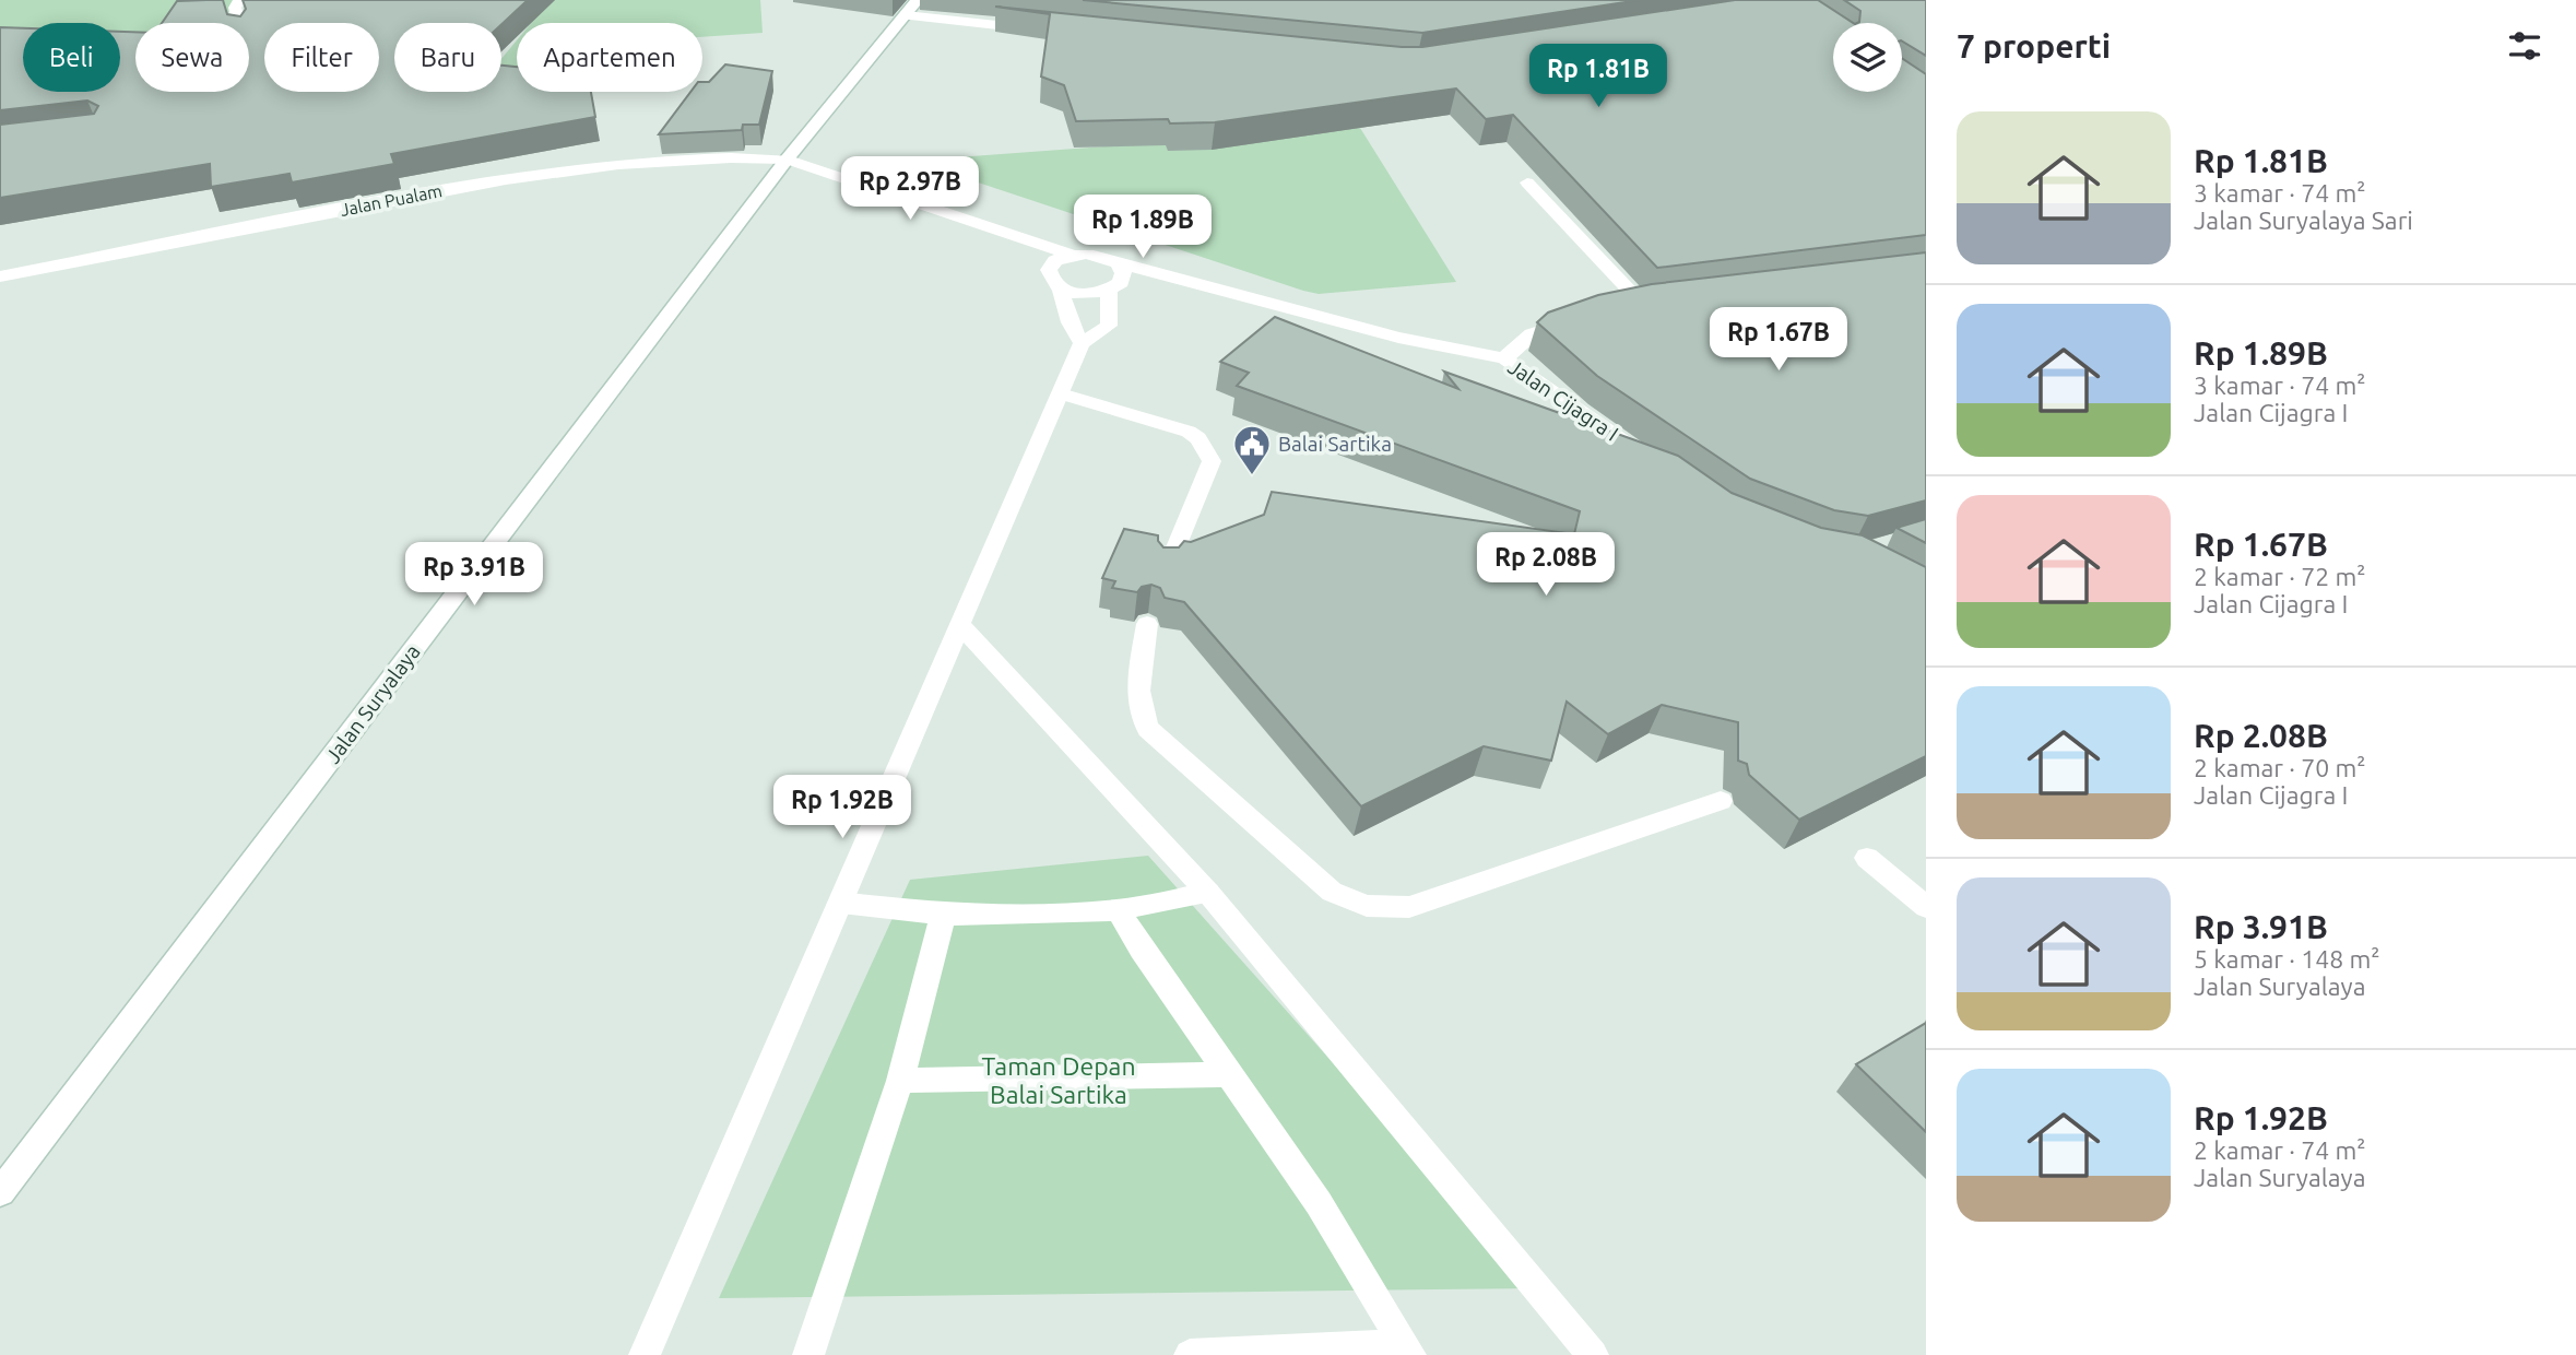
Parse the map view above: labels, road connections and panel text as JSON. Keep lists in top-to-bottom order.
{
  "streets": {
    "street": ["Jalan Pualam", "Jalan Cijagra I", "Jalan Suryalaya"]
  },
  "crossings": [
    ["Jalan Pualam", "Jalan Suryalaya"]
  ],
  "parks": ["Taman Depan Balai Sartika"],
  "places": {
    "public building": ["Balai Sartika"]
  },
  "page": {
    "heading": "7 properti",
    "chip": [
      "Beli",
      "Sewa",
      "Filter",
      "Baru",
      "Apartemen"
    ],
    "price": [
      "Rp 1.81B",
      "Rp 2.97B",
      "Rp 1.89B",
      "Rp 1.67B",
      "Rp 2.08B",
      "Rp 3.91B",
      "Rp 1.92B"
    ],
    "list": [
      {
        "name": "Rp 1.81B",
        "note": "3 kamar · 74 m² · Jalan Suryalaya Sari"
      },
      {
        "name": "Rp 1.89B",
        "note": "3 kamar · 74 m² · Jalan Cijagra I"
      },
      {
        "name": "Rp 1.67B",
        "note": "2 kamar · 72 m² · Jalan Cijagra I"
      },
      {
        "name": "Rp 2.08B",
        "note": "2 kamar · 70 m² · Jalan Cijagra I"
      },
      {
        "name": "Rp 3.91B",
        "note": "5 kamar · 148 m² · Jalan Suryalaya"
      },
      {
        "name": "Rp 1.92B",
        "note": "2 kamar · 74 m² · Jalan Suryalaya"
      }
    ]
  }
}
